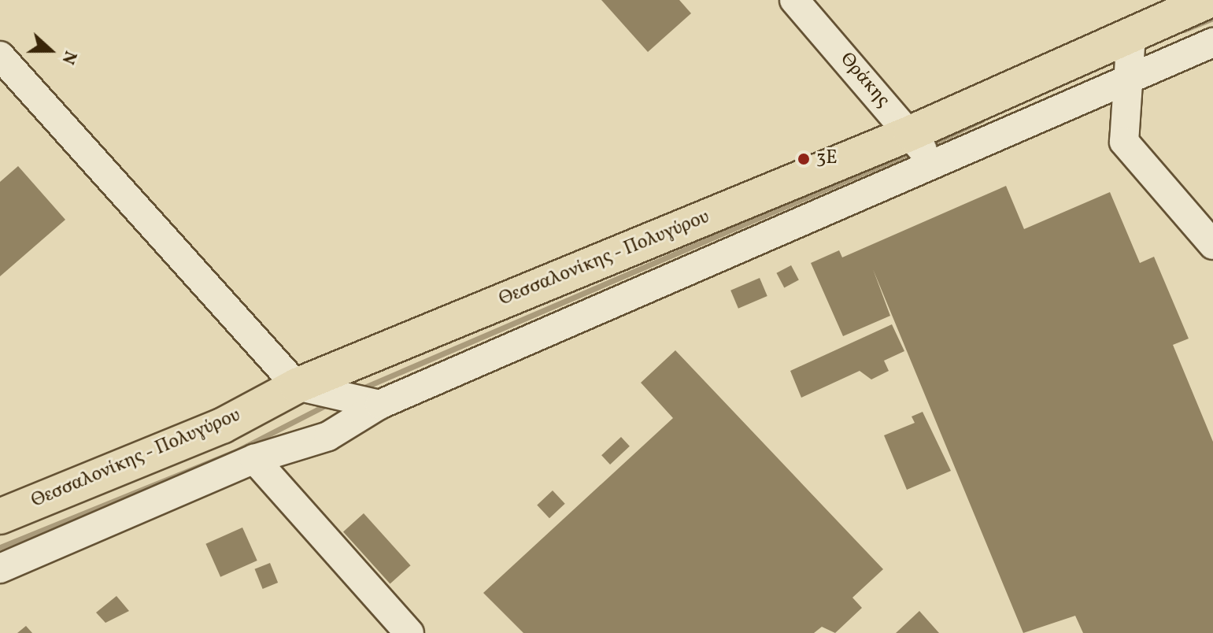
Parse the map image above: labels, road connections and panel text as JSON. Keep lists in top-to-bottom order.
{
  "streets": {
    "main road": ["Θεσσαλονίκης - Πολυγύρου"],
    "street": ["Θράκης"]
  },
  "crossings": [
    ["Θράκης", "Θεσσαλονίκης - Πολυγύρου"]
  ],
  "places": ["3Ε"],
  "north": "right"
}
